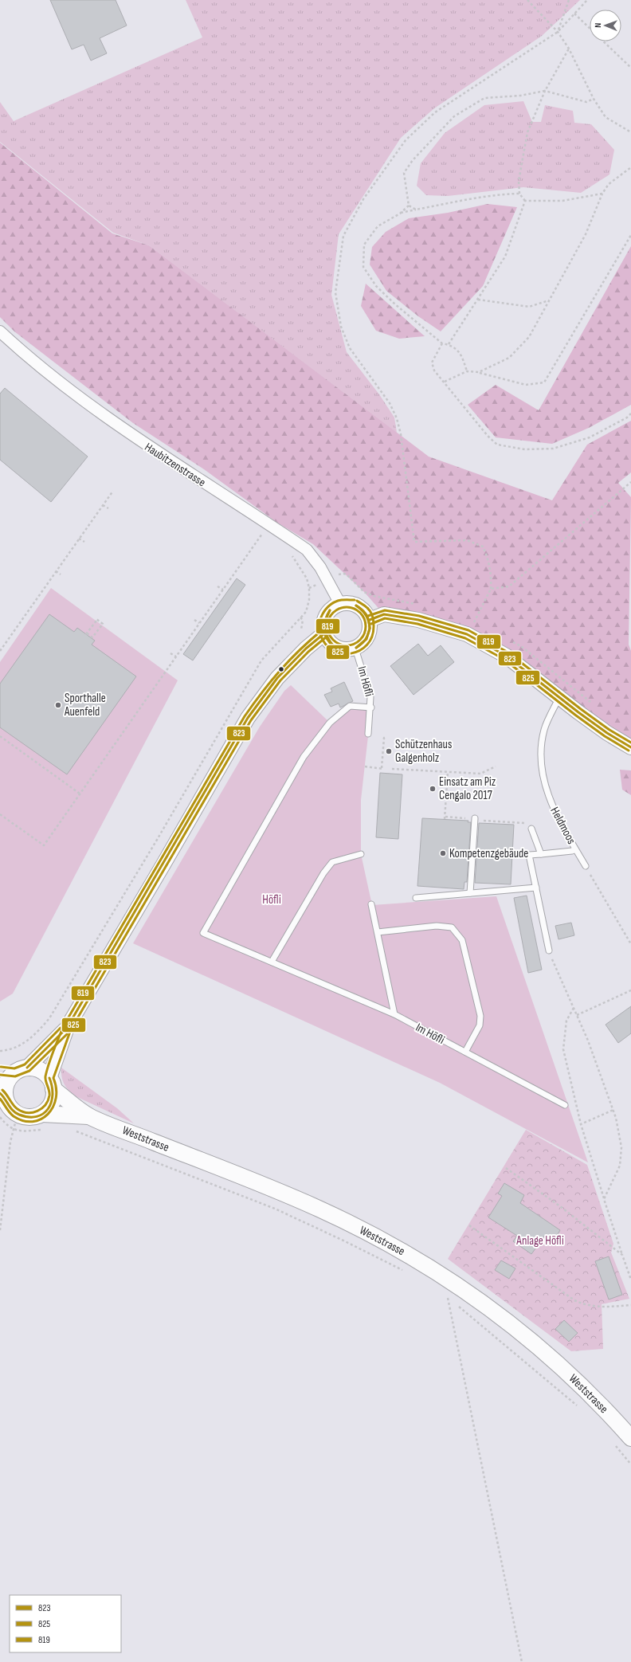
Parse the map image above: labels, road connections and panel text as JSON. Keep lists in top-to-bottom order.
{
  "streets": {
    "main road": ["Weststrasse"],
    "street": ["Haubitzenstrasse"],
    "lane": ["Im Höfli", "Heldmoos"]
  },
  "crossings": [
    ["Haubitzenstrasse", "Im Höfli"]
  ],
  "parks": ["Höfli", "Anlage Höfli"],
  "places": [
    "Sporthalle Auenfeld",
    "Schützenhaus Galgenholz",
    "Einsatz am Piz Cengalo 2017",
    "Kompetenzgebäude"
  ],
  "lines": ["transit line 825", "transit line 823", "transit line 819"],
  "legend": ["823", "825", "819"],
  "north": "left"
}
